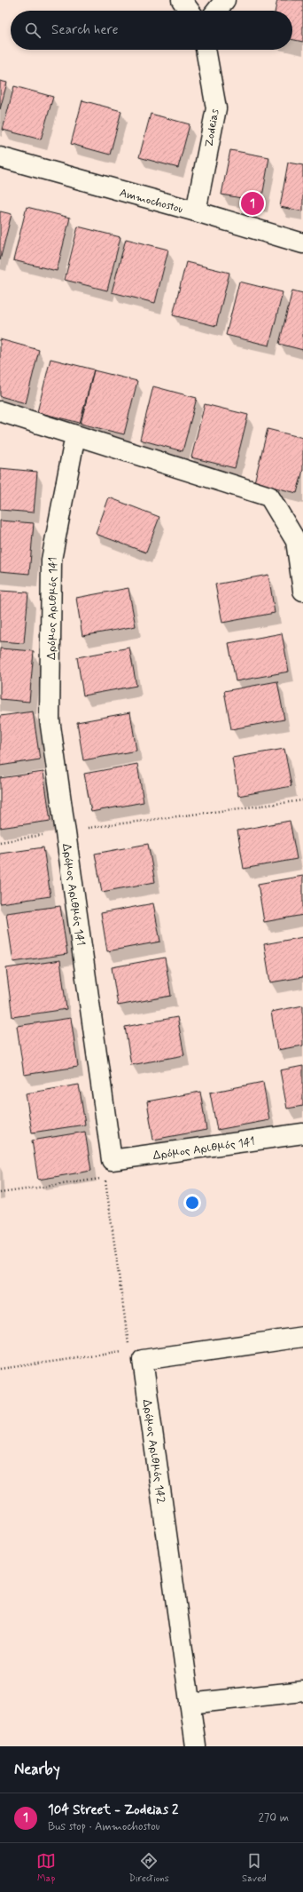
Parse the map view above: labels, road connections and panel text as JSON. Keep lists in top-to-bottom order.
{
  "streets": {
    "street": [
      "Zodeias",
      "Ammochostou",
      "Δρόμος Αριθμός 141",
      "Δρόμος Αριθμός 142"
    ]
  },
  "crossings": [
    ["Zodeias", "Ammochostou"]
  ],
  "page": {
    "search": "Search here",
    "pins": "1",
    "heading": "Nearby",
    "list": [
      {
        "mark": "1",
        "name": "104 Street - Zodeias 2",
        "note": "Bus stop · Ammochostou",
        "value": "270 m"
      }
    ],
    "nav": ["Map", "Directions", "Saved"]
  }
}
